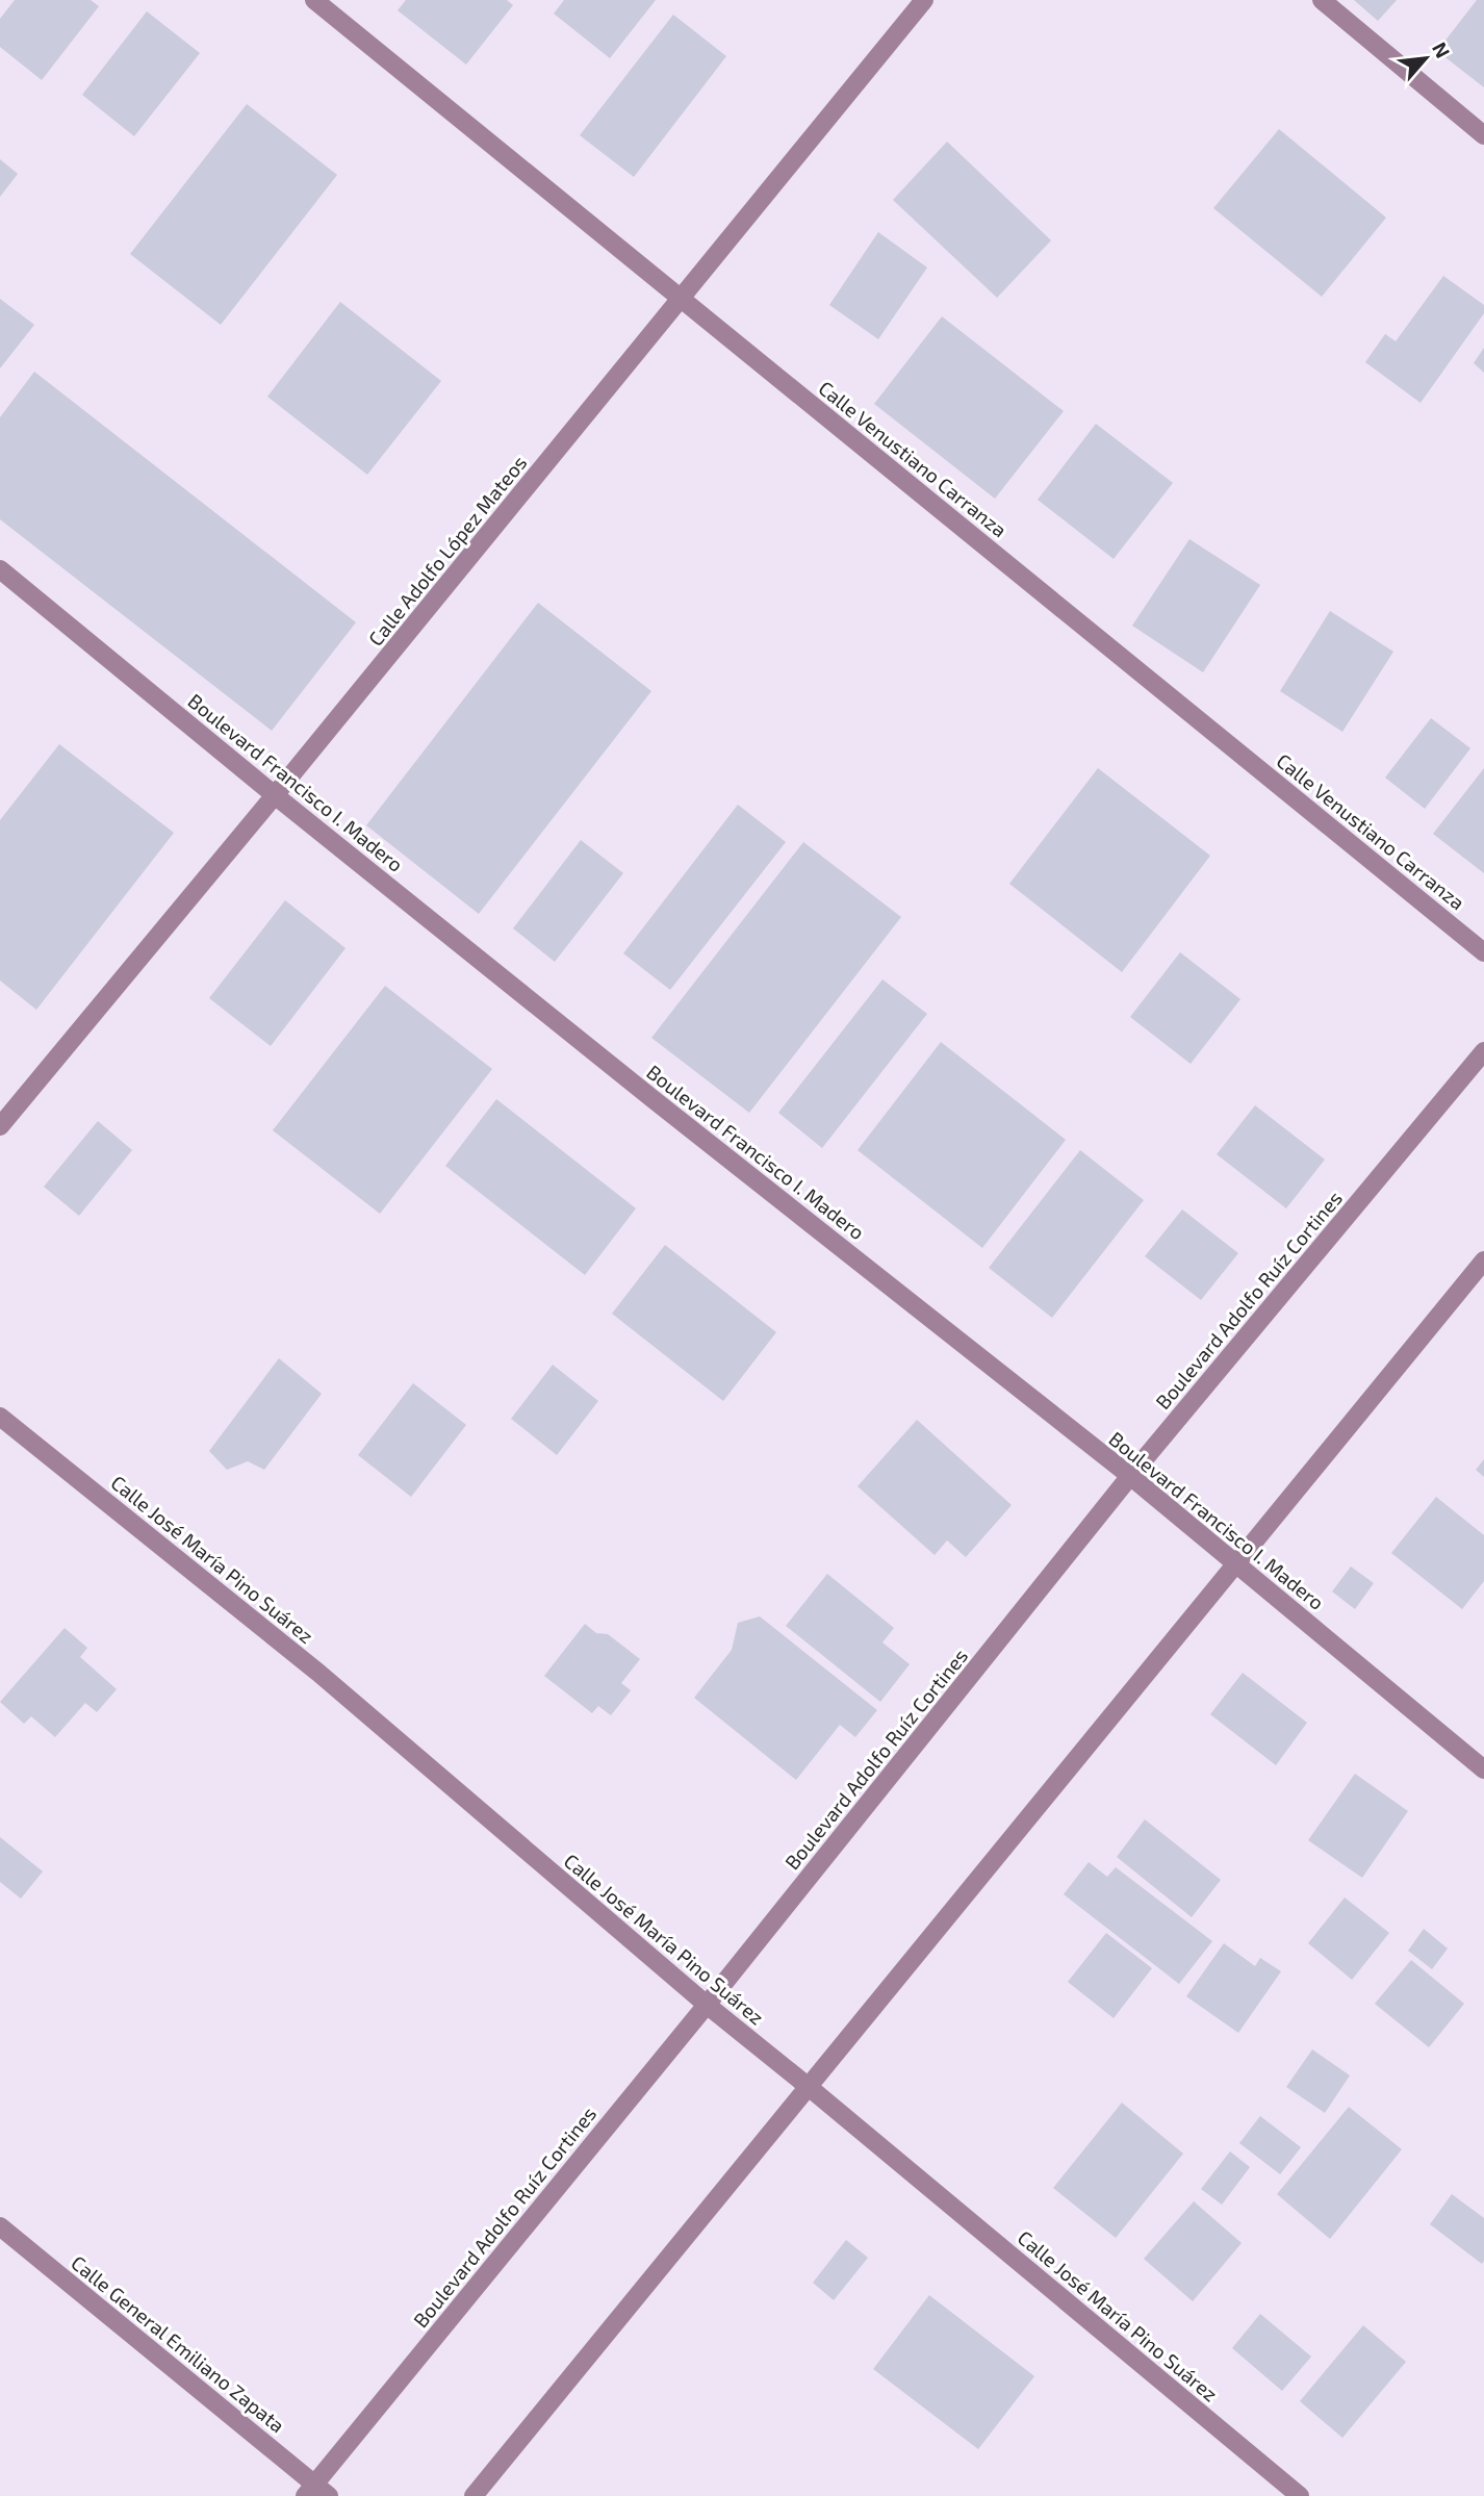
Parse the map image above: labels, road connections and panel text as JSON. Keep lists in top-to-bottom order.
{
  "streets": {
    "street": [
      "Calle Venustiano Carranza",
      "Calle Adolfo López Mateos",
      "Boulevard Francisco I. Madero",
      "Boulevard Adolfo Ruíz Cortines",
      "Calle José María Pino Suárez",
      "Calle General Emiliano Zapata"
    ]
  },
  "crossings": [
    ["Calle Venustiano Carranza", "Calle Adolfo López Mateos"],
    ["Calle Adolfo López Mateos", "Boulevard Francisco I. Madero"],
    ["Boulevard Francisco I. Madero", "Boulevard Adolfo Ruíz Cortines"],
    ["Boulevard Adolfo Ruíz Cortines", "Calle José María Pino Suárez"],
    ["Boulevard Adolfo Ruíz Cortines", "Calle General Emiliano Zapata"]
  ],
  "north": "top right"
}
